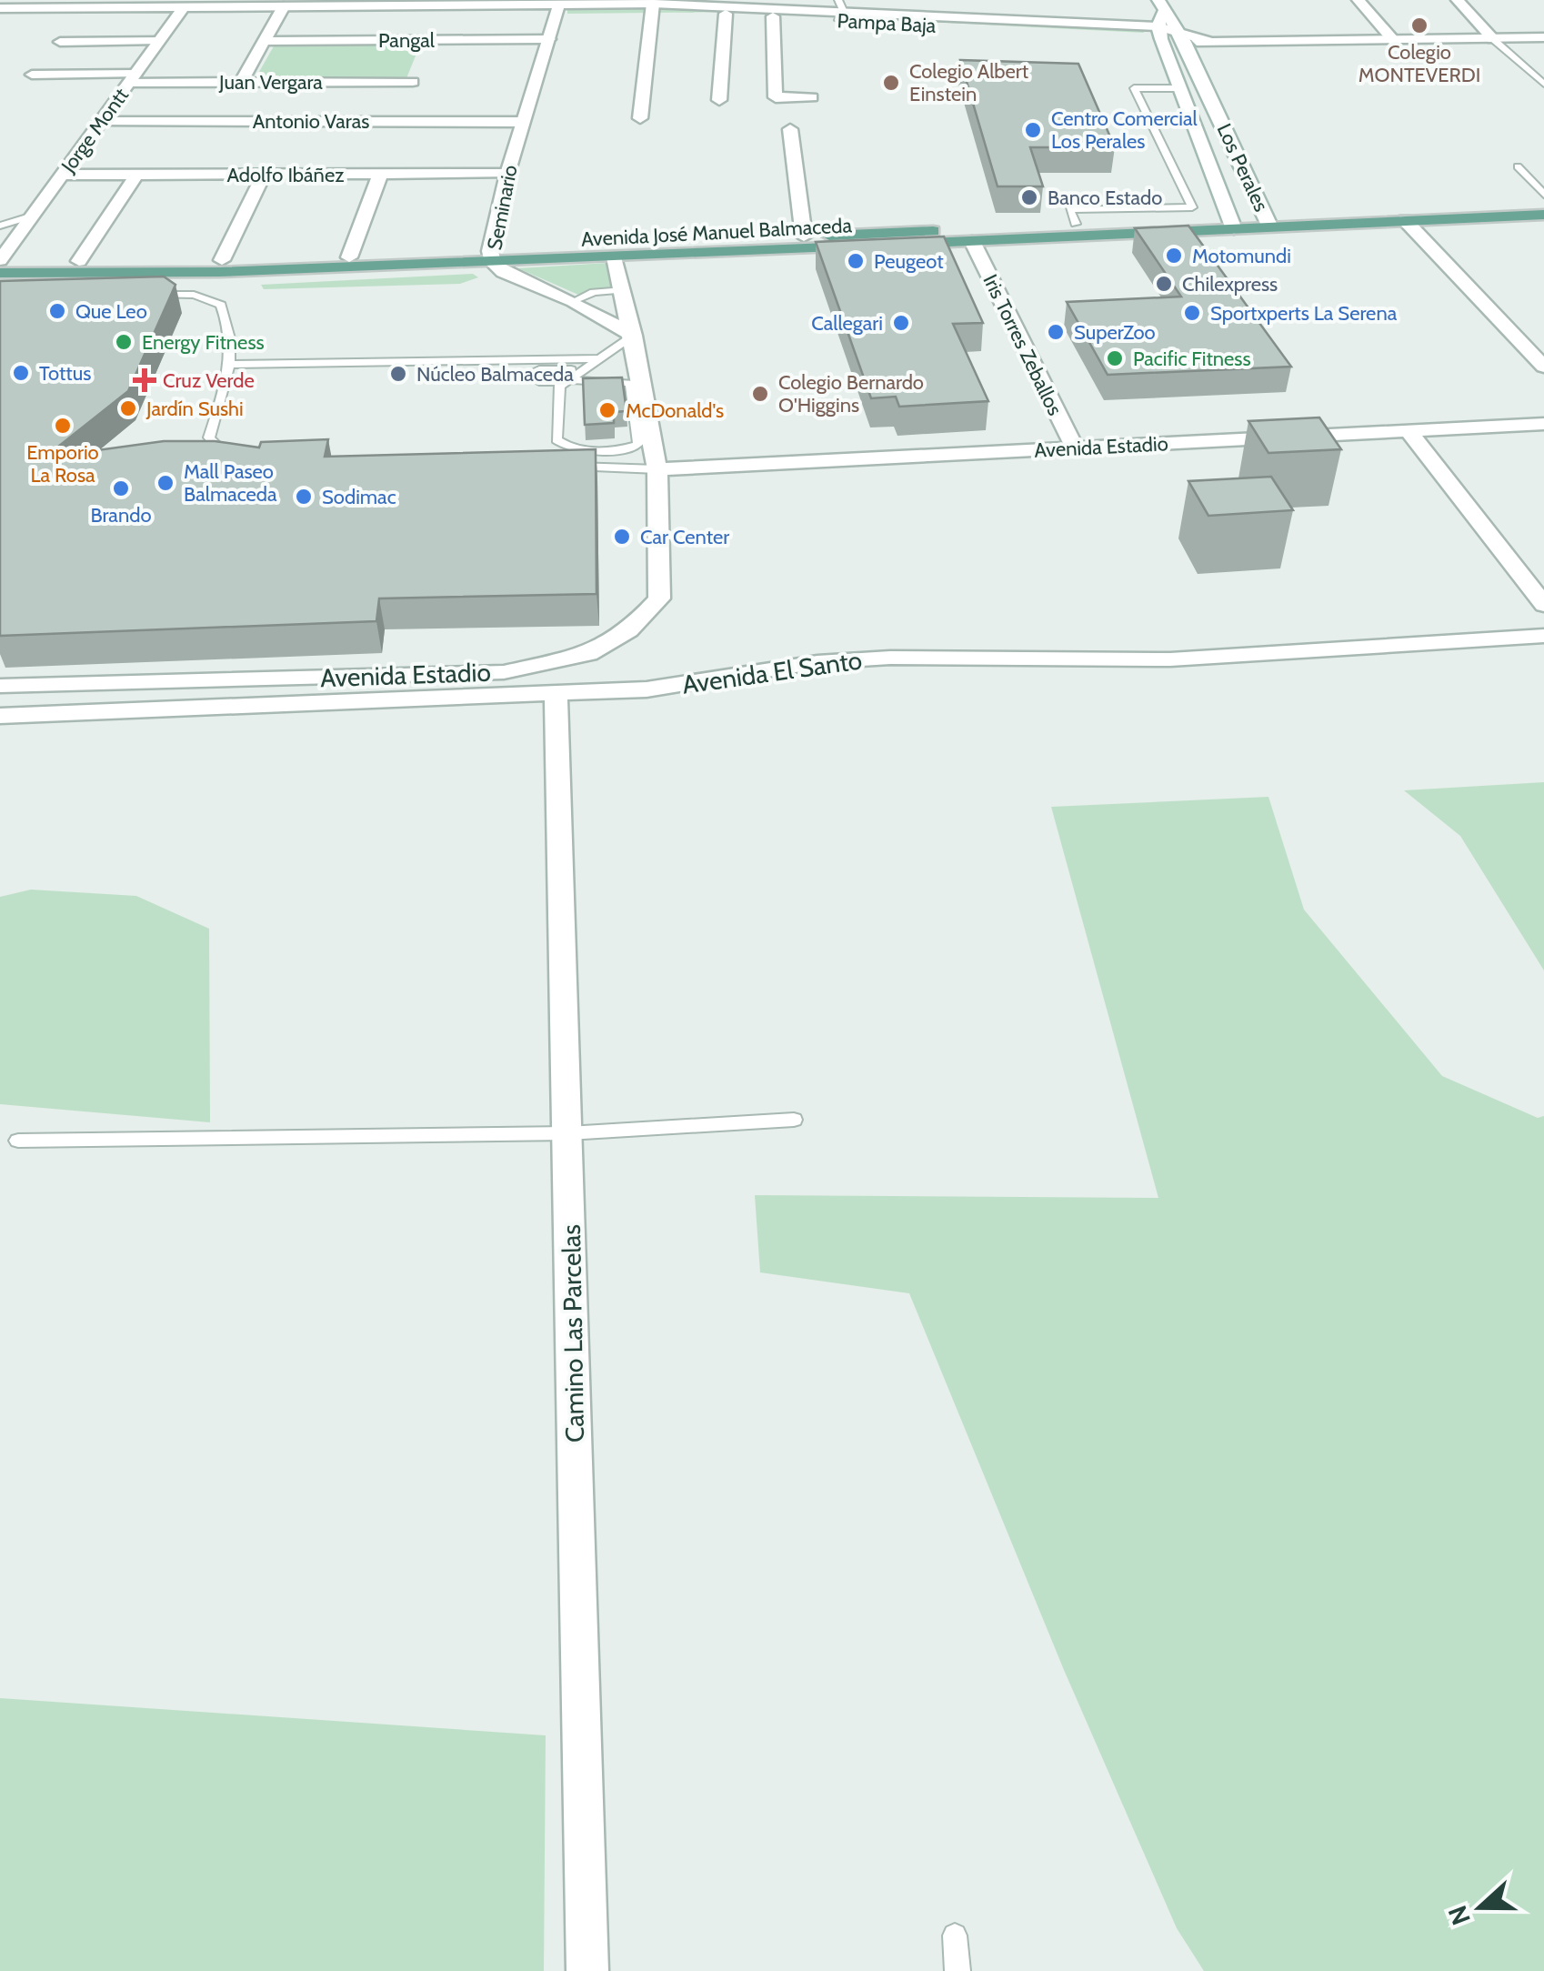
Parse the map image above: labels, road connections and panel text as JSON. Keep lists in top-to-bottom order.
{
  "streets": {
    "main road": ["Avenida José Manuel Balmaceda"],
    "street": [
      "Pampa Baja",
      "Pangal",
      "Juan Vergara",
      "Antonio Varas",
      "Jorge Montt",
      "Los Perales",
      "Adolfo Ibáñez",
      "Seminario",
      "Iris Torres Zeballos",
      "Avenida Estadio",
      "Avenida El Santo",
      "Camino Las Parcelas"
    ]
  },
  "crossings": [
    ["Pampa Baja", "Jorge Montt"],
    ["Pampa Baja", "Los Perales"],
    ["Pampa Baja", "Seminario"],
    ["Pangal", "Juan Vergara"],
    ["Pangal", "Antonio Varas"],
    ["Pangal", "Seminario"],
    ["Juan Vergara", "Antonio Varas"],
    ["Juan Vergara", "Jorge Montt"],
    ["Antonio Varas", "Jorge Montt"],
    ["Antonio Varas", "Seminario"],
    ["Jorge Montt", "Adolfo Ibáñez"],
    ["Jorge Montt", "Avenida José Manuel Balmaceda"],
    ["Los Perales", "Avenida José Manuel Balmaceda"],
    ["Adolfo Ibáñez", "Seminario"],
    ["Seminario", "Avenida José Manuel Balmaceda"],
    ["Seminario", "Avenida Estadio"],
    ["Avenida José Manuel Balmaceda", "Iris Torres Zeballos"],
    ["Avenida José Manuel Balmaceda", "Avenida Estadio"],
    ["Iris Torres Zeballos", "Avenida Estadio"],
    ["Avenida El Santo", "Camino Las Parcelas"]
  ],
  "places": {
    "other": [
      "Colegio MONTEVERDI",
      "Colegio Albert Einstein",
      "Centro Comercial Los Perales",
      "Banco Estado",
      "Motomundi",
      "Peugeot",
      "Chilexpress",
      "Que Leo",
      "Sportxperts La Serena",
      "Callegari",
      "SuperZoo",
      "Energy Fitness",
      "Pacific Fitness",
      "Tottus",
      "Núcleo Balmaceda",
      "Colegio Bernardo O'Higgins",
      "Jardín Sushi",
      "McDonald's",
      "Emporio La Rosa",
      "Mall Paseo Balmaceda",
      "Brando",
      "Sodimac",
      "Car Center"
    ],
    "health": ["Cruz Verde"]
  },
  "north": "left"
}
